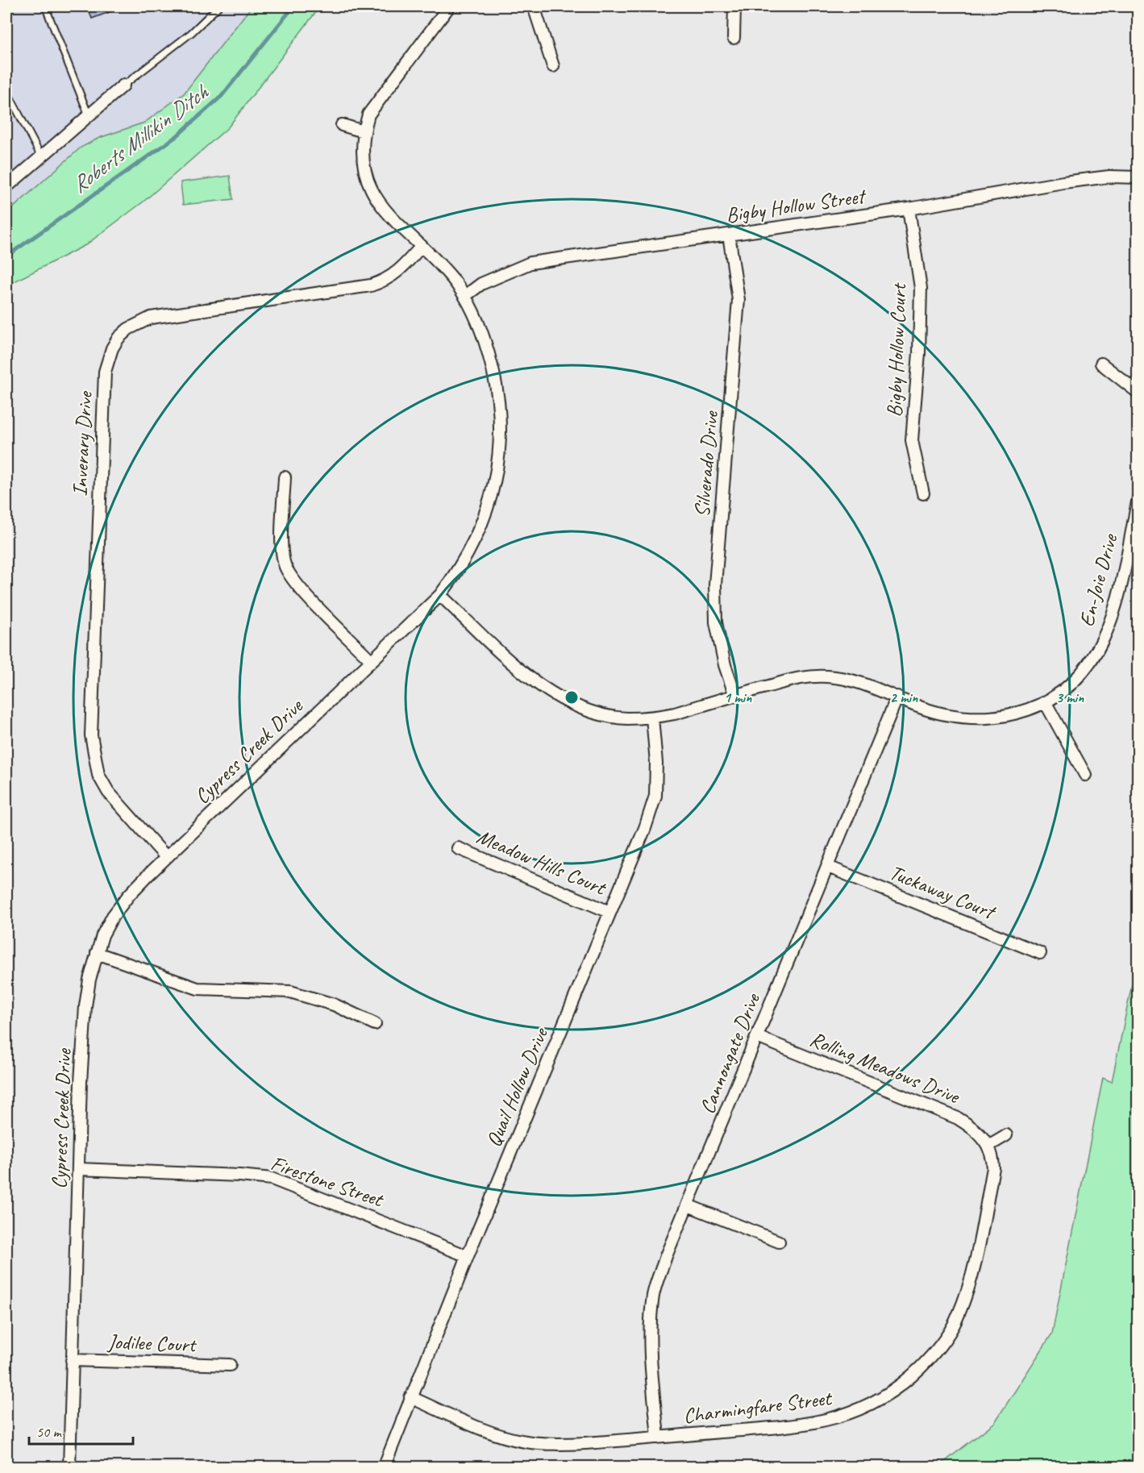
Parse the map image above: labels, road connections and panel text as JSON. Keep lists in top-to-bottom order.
{
  "streets": {
    "street": [
      "Bigby Hollow Street",
      "Bigby Hollow Court",
      "Inverary Drive",
      "Silverado Drive",
      "En-Joie Drive",
      "Cypress Creek Drive",
      "Meadow Hills Court",
      "Tuckaway Court",
      "Cannongate Drive",
      "Rolling Meadows Drive",
      "Quail Hollow Drive",
      "Firestone Street",
      "Jodilee Court",
      "Charmingfare Street"
    ]
  },
  "crossings": [
    ["Bigby Hollow Street", "Bigby Hollow Court"],
    ["Bigby Hollow Street", "Silverado Drive"],
    ["Bigby Hollow Street", "Cypress Creek Drive"],
    ["Inverary Drive", "Cypress Creek Drive"],
    ["Silverado Drive", "En-Joie Drive"],
    ["En-Joie Drive", "Cypress Creek Drive"],
    ["En-Joie Drive", "Cannongate Drive"],
    ["En-Joie Drive", "Quail Hollow Drive"],
    ["Cypress Creek Drive", "Firestone Street"],
    ["Cypress Creek Drive", "Jodilee Court"],
    ["Meadow Hills Court", "Quail Hollow Drive"],
    ["Tuckaway Court", "Cannongate Drive"],
    ["Cannongate Drive", "Rolling Meadows Drive"],
    ["Cannongate Drive", "Charmingfare Street"],
    ["Rolling Meadows Drive", "Charmingfare Street"],
    ["Quail Hollow Drive", "Firestone Street"],
    ["Quail Hollow Drive", "Charmingfare Street"]
  ],
  "water": ["Roberts Millikin Ditch"],
  "scale_bar": "50 m",
  "rings": ["1 min", "2 min", "3 min"]
}
